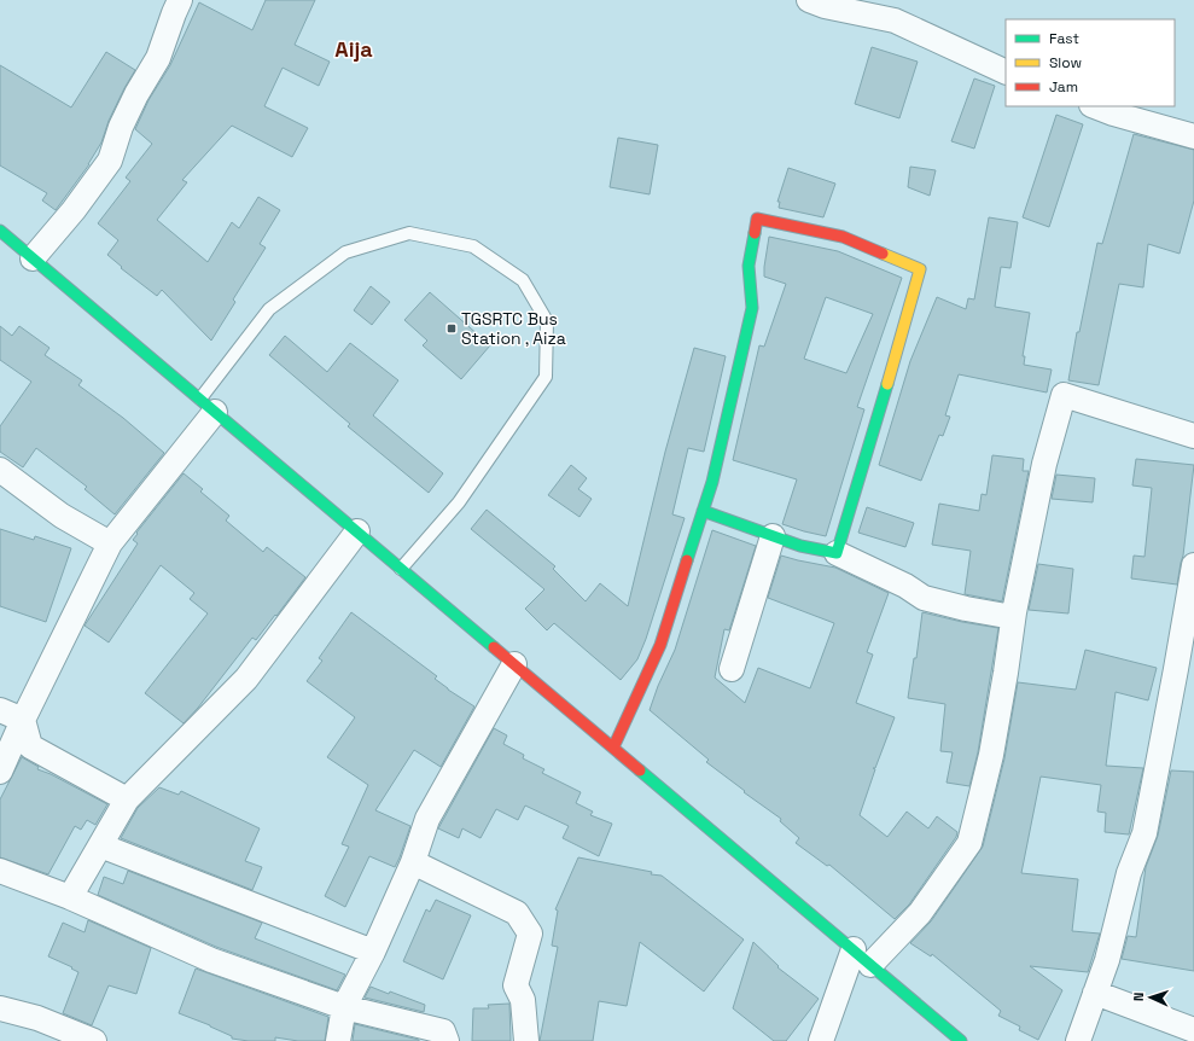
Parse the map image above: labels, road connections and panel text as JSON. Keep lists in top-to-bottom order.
{
  "districts": ["Aija"],
  "places": {
    "transit": ["TGSRTC Bus Station , Aiza"]
  },
  "legend": ["Fast", "Slow", "Jam"],
  "north": "left"
}
